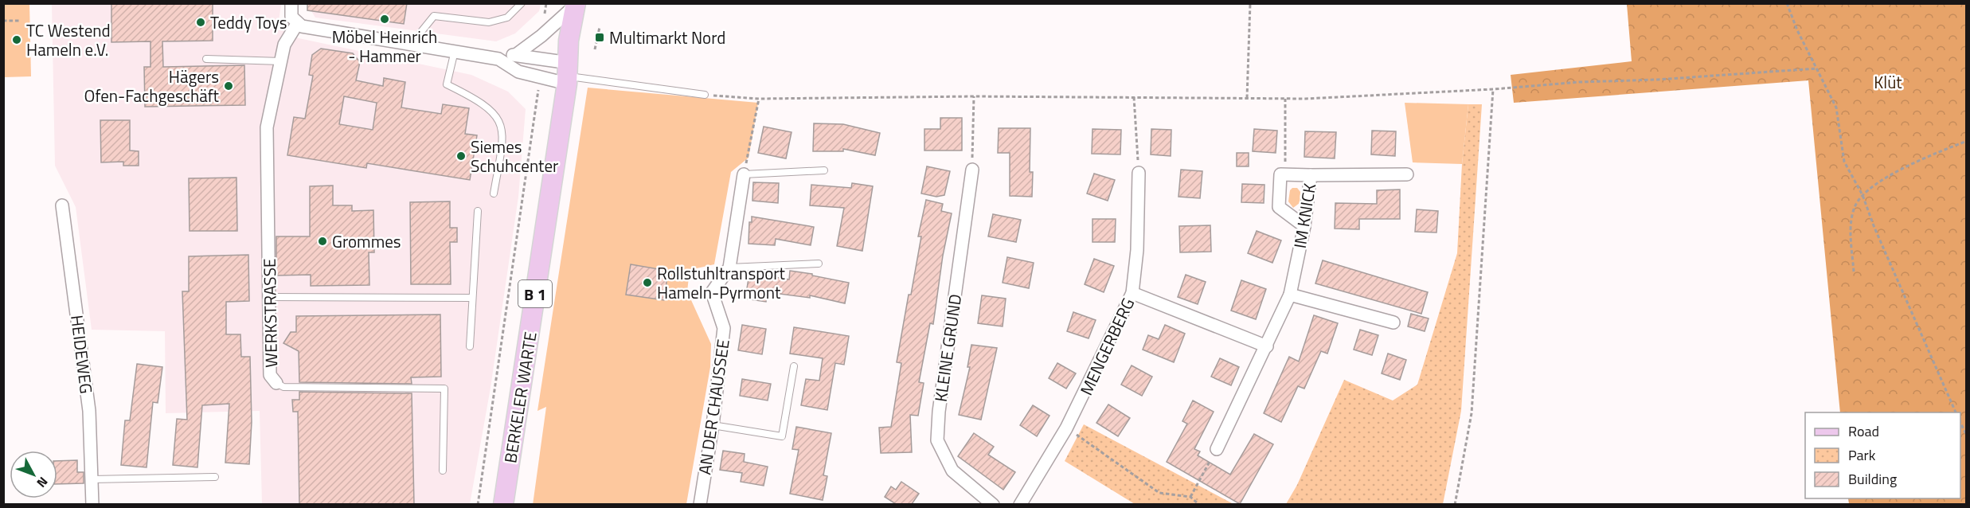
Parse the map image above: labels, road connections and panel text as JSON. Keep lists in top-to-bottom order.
{
  "streets": {
    "main road": ["B 1", "BERKELER WARTE"],
    "street": [
      "IM KNICK",
      "WERKSTRASSE",
      "MENGERBERG",
      "KLEINE GRUND",
      "HEIDEWEG",
      "AN DER CHAUSSEE"
    ]
  },
  "parks": ["Klüt"],
  "places": {
    "other": [
      "Möbel Heinrich - Hammer",
      "Teddy Toys",
      "TC Westend Hameln e.V.",
      "Hägers Ofen-Fachgeschäft",
      "Siemes Schuhcenter",
      "Grommes",
      "Rollstuhltransport Hameln-Pyrmont"
    ],
    "transit": ["Multimarkt Nord"]
  },
  "legend": ["Road", "Park", "Building"],
  "north": "bottom right"
}
